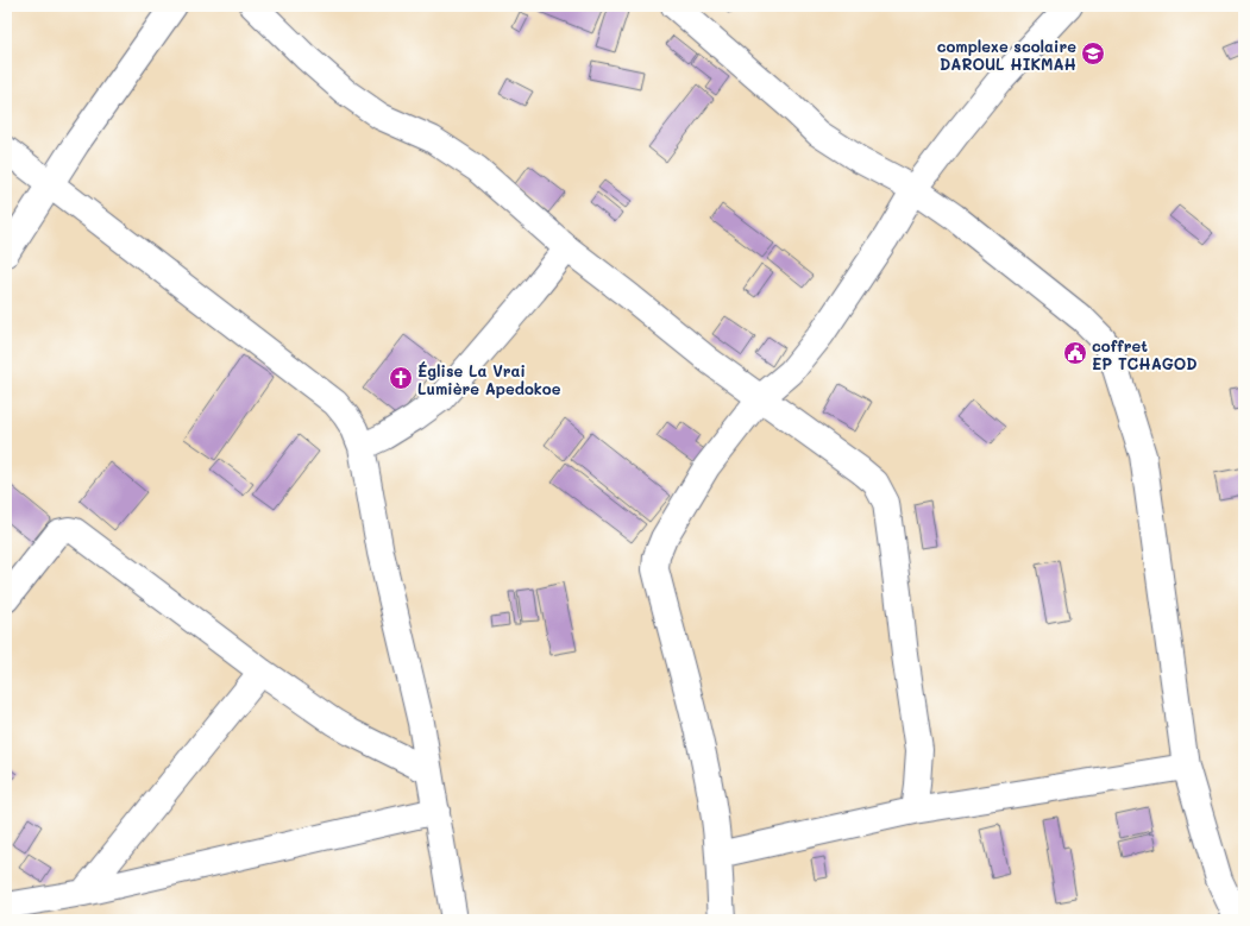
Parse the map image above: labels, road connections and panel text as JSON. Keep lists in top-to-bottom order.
{
  "places": {
    "school or university": ["complexe scolaire DAROUL HIKMAH"],
    "public building": ["coffret EP TCHAGOD"],
    "church": ["Église La Vrai Lumière Apedokoe"]
  }
}
